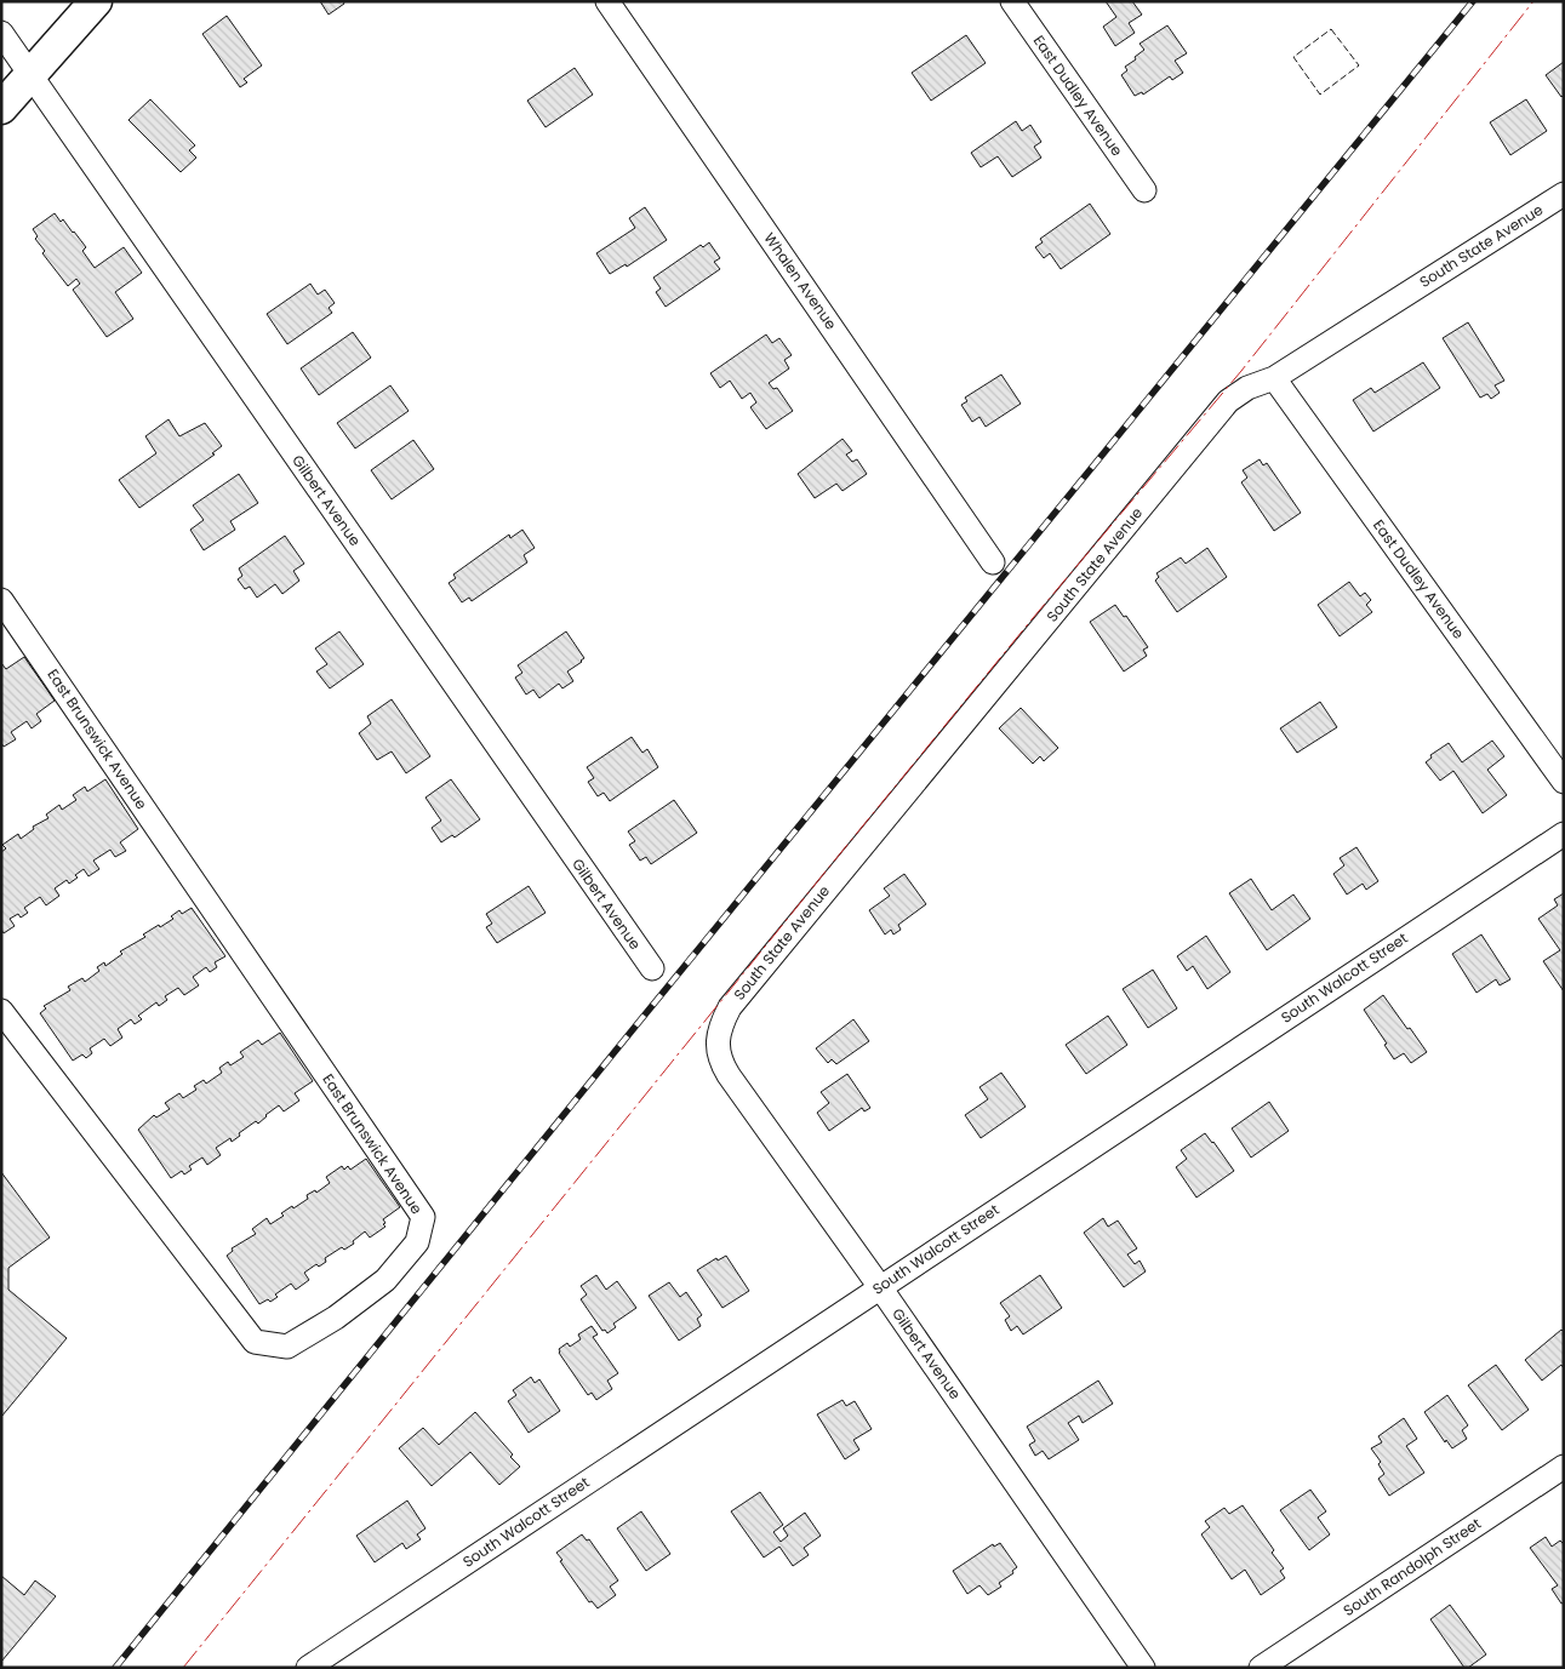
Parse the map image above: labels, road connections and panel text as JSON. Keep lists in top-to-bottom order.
{
  "streets": {
    "street": [
      "East Dudley Avenue",
      "South State Avenue",
      "Whalen Avenue",
      "Gilbert Avenue",
      "East Brunswick Avenue",
      "South Walcott Street",
      "South Randolph Street"
    ]
  },
  "crossings": [
    ["East Dudley Avenue", "South State Avenue"],
    ["South State Avenue", "Gilbert Avenue"],
    ["Gilbert Avenue", "South Walcott Street"]
  ]
}
